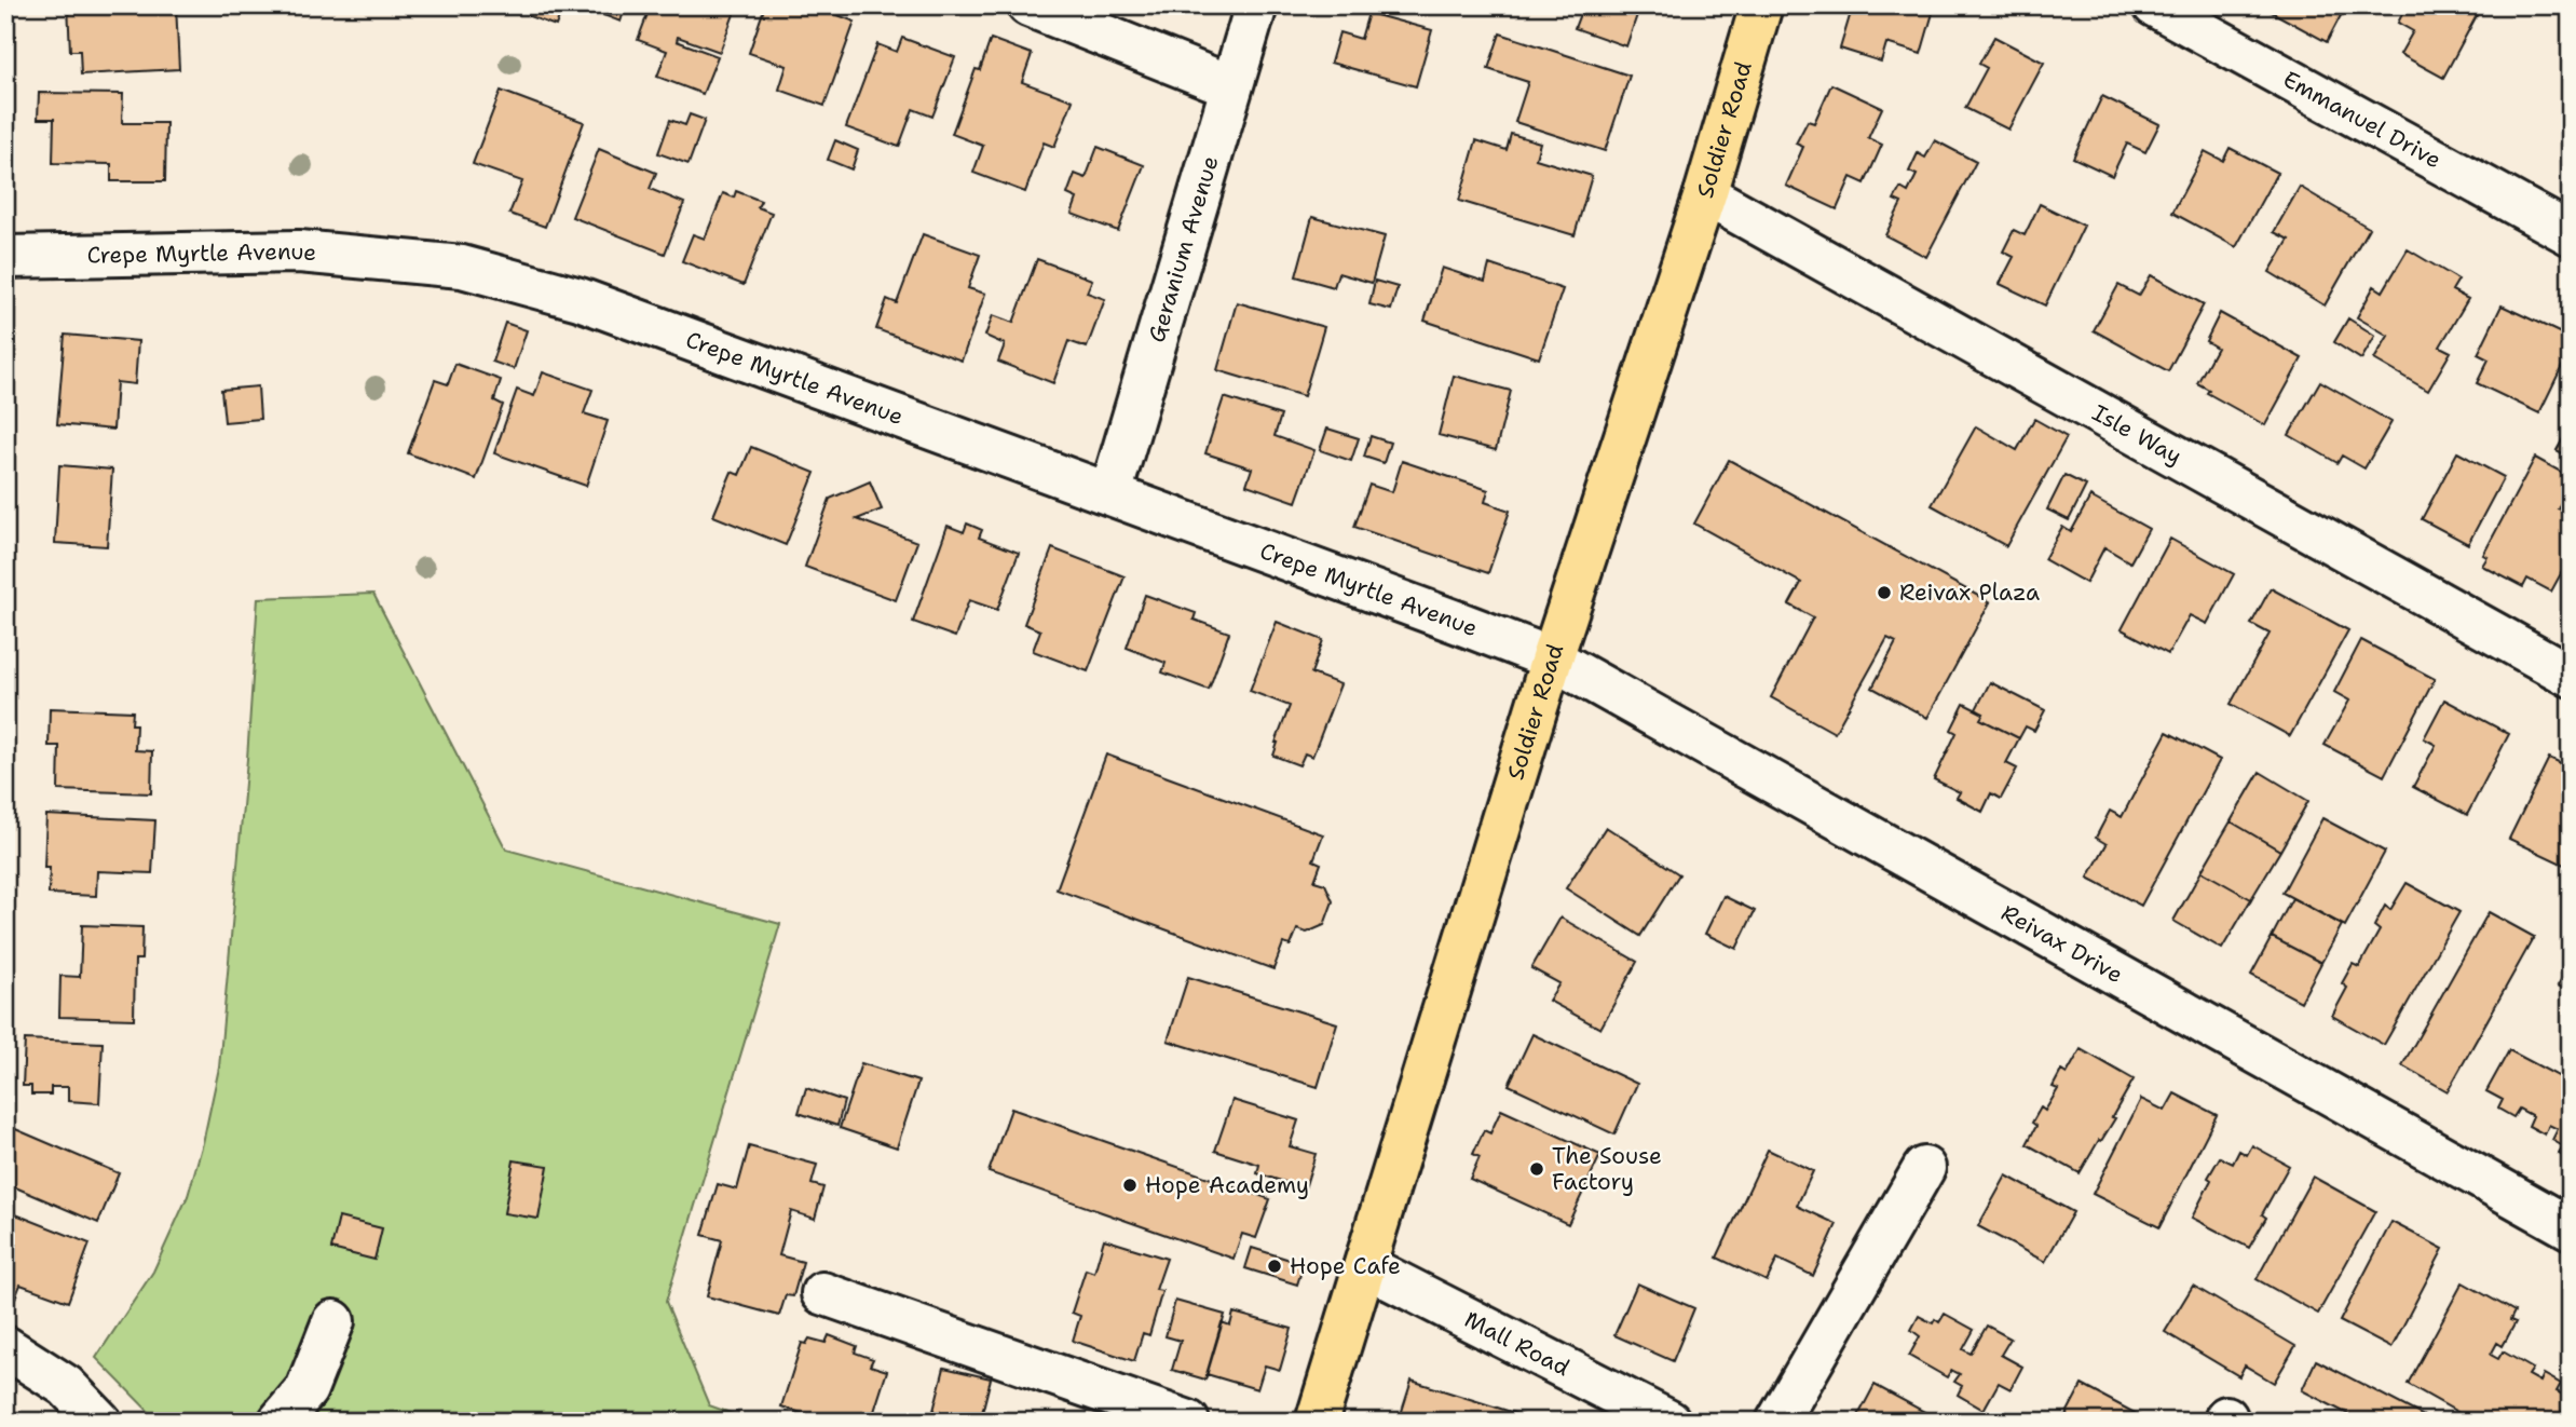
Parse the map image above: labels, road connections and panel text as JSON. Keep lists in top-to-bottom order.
{
  "streets": {
    "main road": ["Soldier Road"],
    "street": [
      "Emmanuel Drive",
      "Geranium Avenue",
      "Crepe Myrtle Avenue",
      "Isle Way",
      "Reivax Drive",
      "Mall Road"
    ]
  },
  "crossings": [
    ["Soldier Road", "Crepe Myrtle Avenue"],
    ["Soldier Road", "Isle Way"],
    ["Soldier Road", "Reivax Drive"],
    ["Soldier Road", "Mall Road"],
    ["Geranium Avenue", "Crepe Myrtle Avenue"],
    ["Crepe Myrtle Avenue", "Reivax Drive"]
  ],
  "places": [
    "Reivax Plaza",
    "The Souse Factory",
    "Hope Academy",
    "Hope Cafe"
  ]
}
